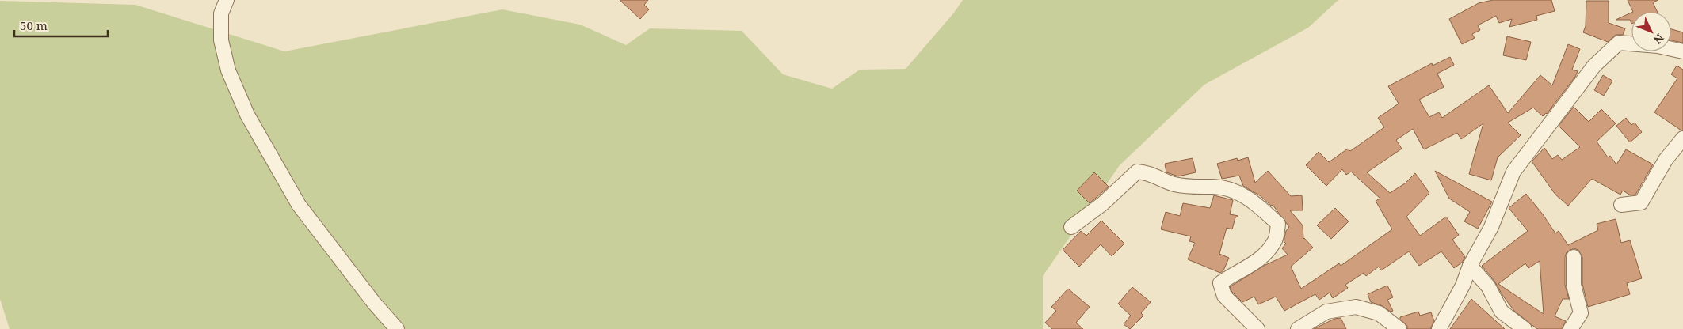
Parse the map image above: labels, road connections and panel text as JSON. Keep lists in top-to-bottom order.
{
  "scale_bar": "50 m",
  "north": "bottom right"
}
